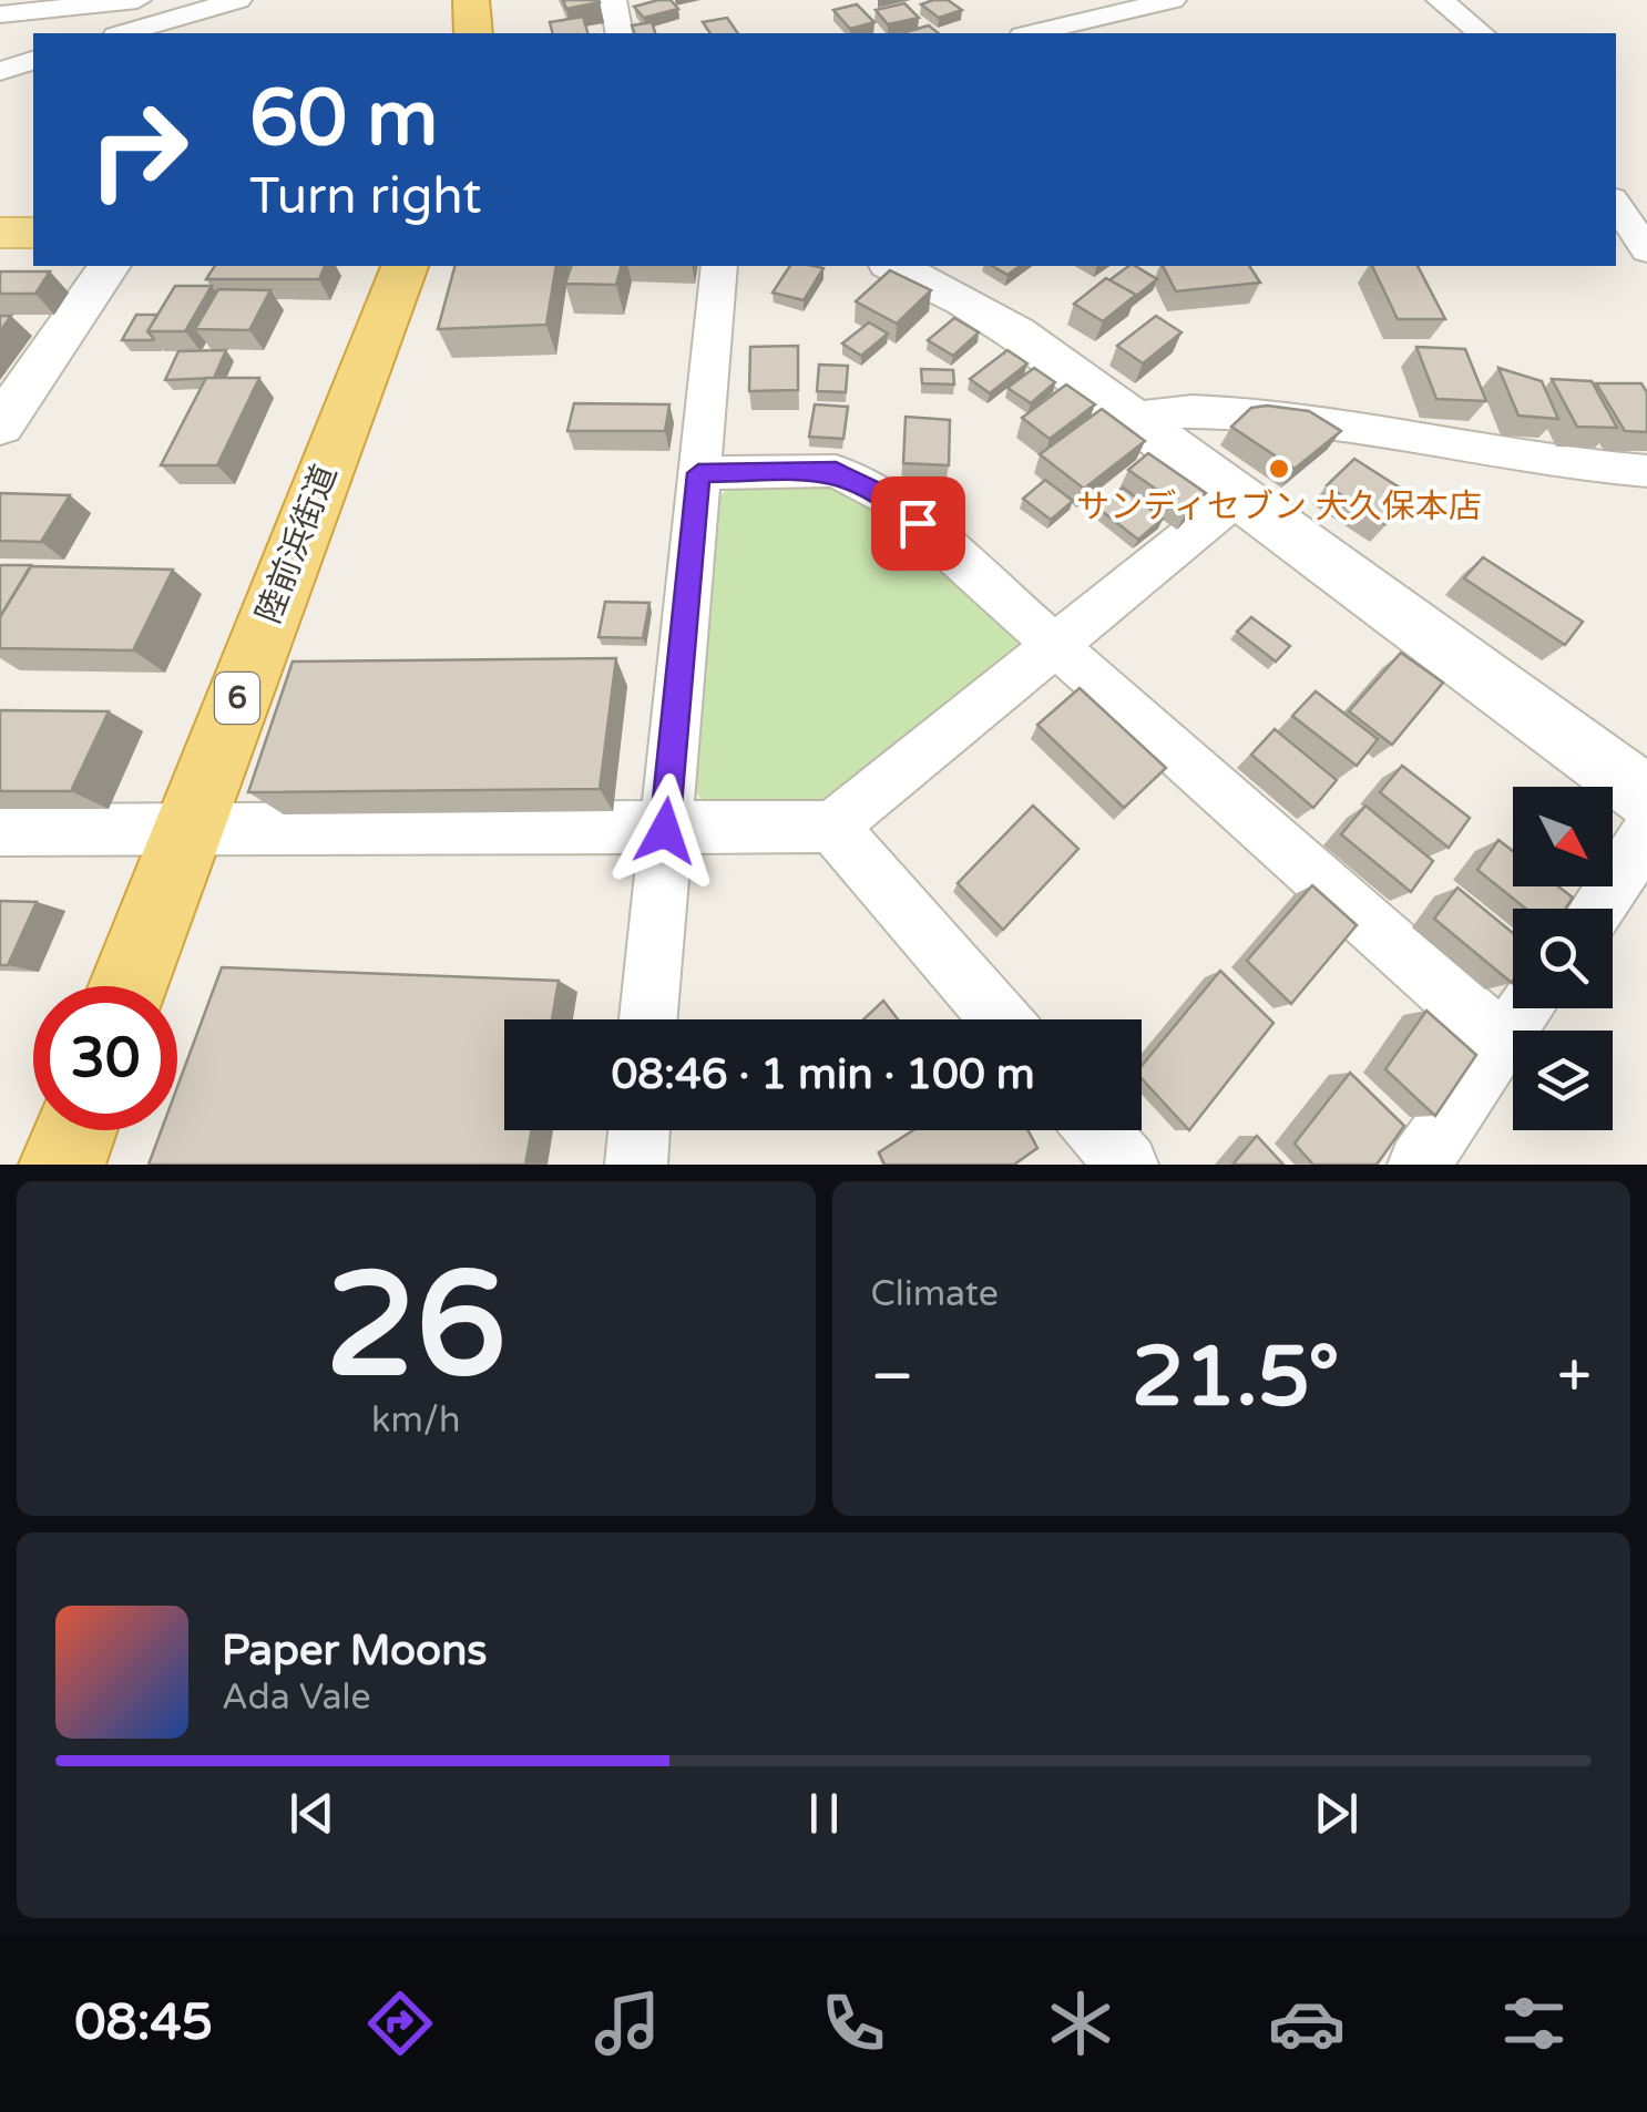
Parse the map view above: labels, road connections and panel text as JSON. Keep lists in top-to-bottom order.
{
  "streets": {
    "highway": ["陸前浜街道", "6"]
  },
  "places": ["サンディセブン 大久保本店"],
  "north": "bottom right",
  "page": {
    "turn": ["60 m", "Turn right"],
    "limit": "30",
    "trip": "08:46 · 1 min · 100 m",
    "tile": [
      ["26", "km/h"],
      "Climate"
    ],
    "heat": ["−", "21.5°", "+"],
    "song": ["Paper Moons", "Ada Vale"],
    "tabs": "08:45"
  }
}
